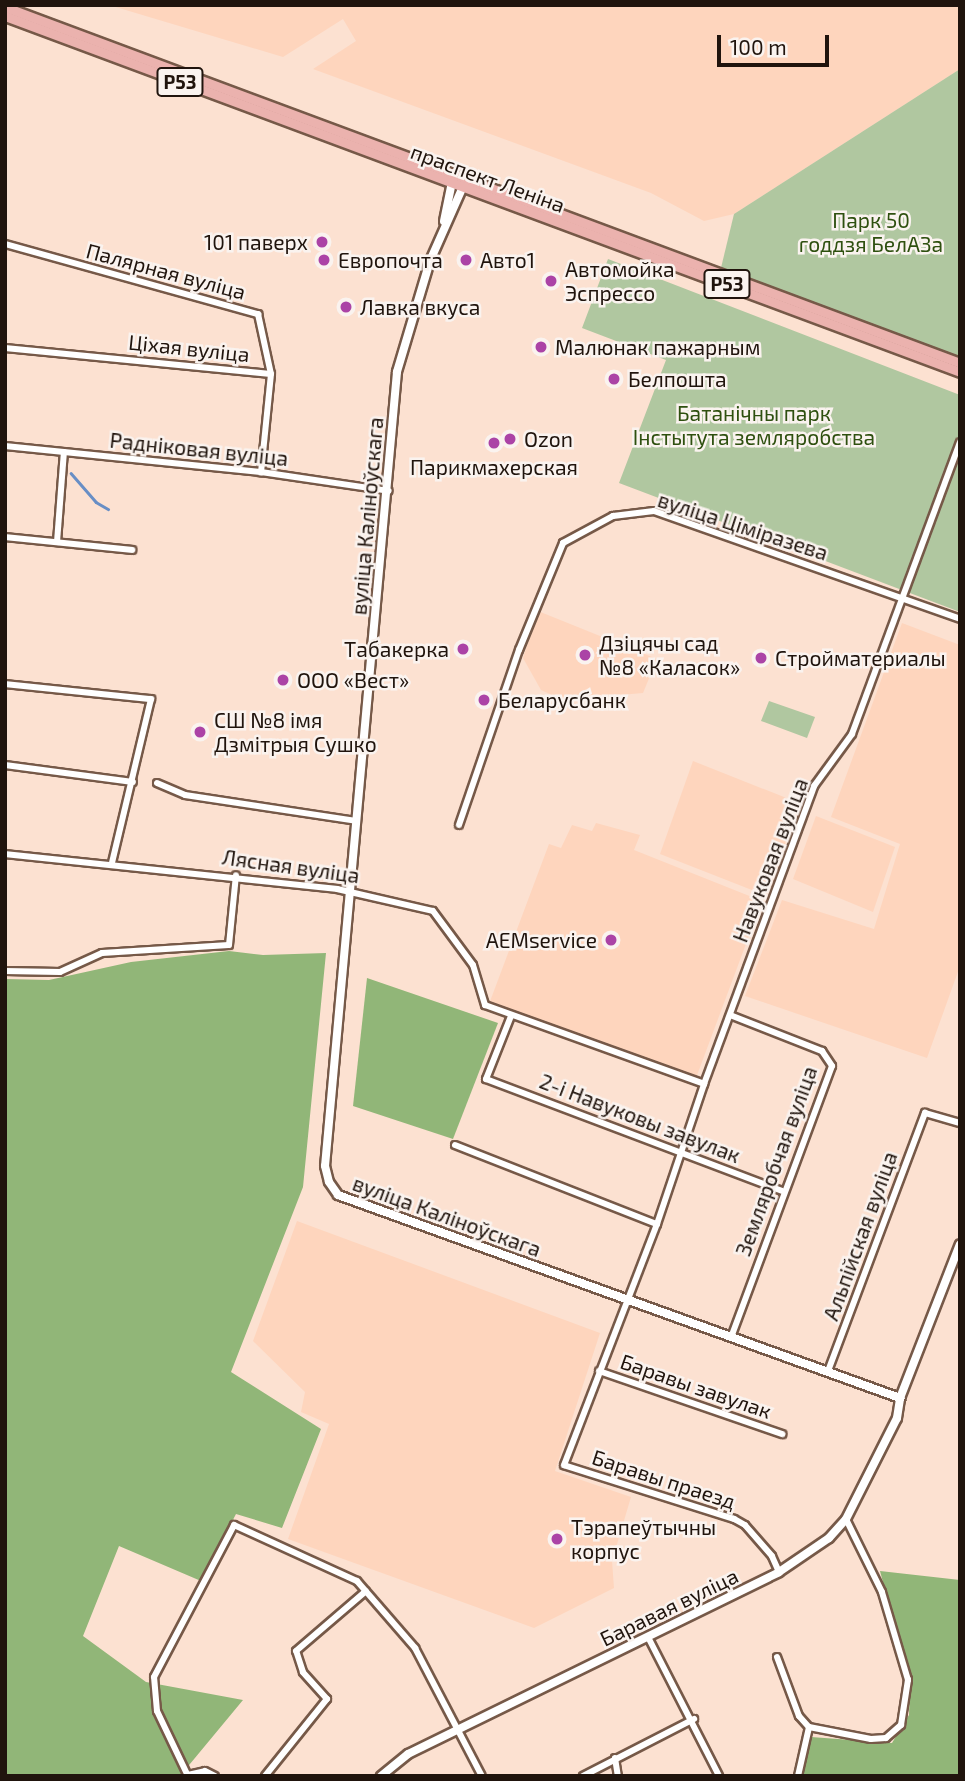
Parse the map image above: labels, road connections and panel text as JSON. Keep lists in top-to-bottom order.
{
  "streets": {
    "main road": ["Р53", "праспект Леніна"],
    "street": [
      "Палярная вуліца",
      "Ціхая вуліца",
      "Радніковая вуліца",
      "вуліца Каліноўскага",
      "вуліца Ціміразева",
      "Навуковая вуліца",
      "Лясная вуліца",
      "2-і Навуковы завулак",
      "Земляробчая вуліца",
      "Альпійская вуліца",
      "Баравы завулак",
      "Баравы праезд",
      "Баравая вуліца"
    ]
  },
  "crossings": [
    ["праспект Леніна", "вуліца Каліноўскага"],
    ["Палярная вуліца", "Ціхая вуліца"],
    ["Ціхая вуліца", "Радніковая вуліца"],
    ["Радніковая вуліца", "вуліца Каліноўскага"],
    ["вуліца Каліноўскага", "Навуковая вуліца"],
    ["вуліца Каліноўскага", "Лясная вуліца"],
    ["вуліца Каліноўскага", "Земляробчая вуліца"],
    ["вуліца Каліноўскага", "Альпійская вуліца"],
    ["вуліца Каліноўскага", "Баравы праезд"],
    ["вуліца Каліноўскага", "Баравая вуліца"],
    ["вуліца Ціміразева", "Навуковая вуліца"],
    ["Навуковая вуліца", "Лясная вуліца"],
    ["Навуковая вуліца", "2-і Навуковы завулак"],
    ["Навуковая вуліца", "Земляробчая вуліца"],
    ["Навуковая вуліца", "Баравы праезд"],
    ["Лясная вуліца", "2-і Навуковы завулак"],
    ["2-і Навуковы завулак", "Земляробчая вуліца"],
    ["Баравы завулак", "Баравы праезд"],
    ["Баравы праезд", "Баравая вуліца"]
  ],
  "parks": ["Парк 50 годдзя БелАЗа", "Батанічны парк Інстытута земляробства"],
  "places": [
    "101 паверх",
    "Европочта",
    "Авто1",
    "Автомойка Эспрессо",
    "Лавка вкуса",
    "Малюнак пажарным",
    "Белпошта",
    "Ozon",
    "Парикмахерская",
    "Табакерка",
    "Дзіцячы сад №8 «Каласок»",
    "Стройматериалы",
    "ООО «Вест»",
    "Беларусбанк",
    "СШ №8 імя Дзмітрыя Сушко",
    "AEMservice",
    "Тэрапеўтычны корпус"
  ],
  "scale_bar": "100 m"
}
